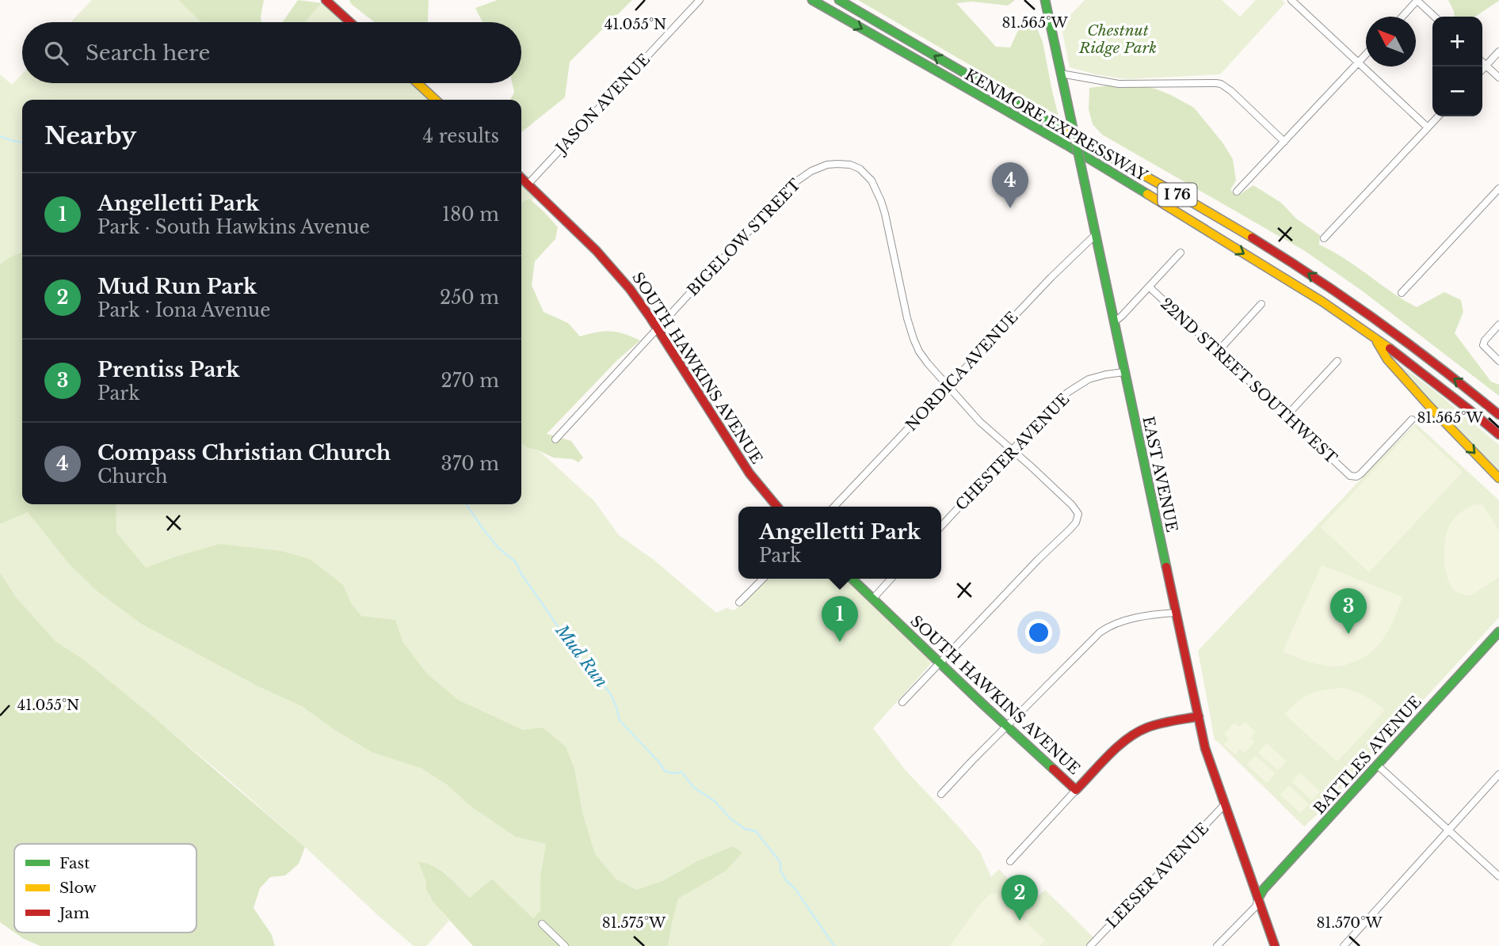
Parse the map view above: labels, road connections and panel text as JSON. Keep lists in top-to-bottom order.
{
  "streets": {
    "main road": [
      "KENMORE EXPRESSWAY",
      "I 76",
      "SOUTH HAWKINS AVENUE",
      "EAST AVENUE",
      "BATTLES AVENUE"
    ],
    "street": [
      "JASON AVENUE",
      "BIGELOW STREET",
      "NORDICA AVENUE",
      "22ND STREET SOUTHWEST",
      "CHESTER AVENUE",
      "LEESER AVENUE"
    ]
  },
  "crossings": [
    ["JASON AVENUE", "SOUTH HAWKINS AVENUE"],
    ["BIGELOW STREET", "SOUTH HAWKINS AVENUE"],
    ["BIGELOW STREET", "NORDICA AVENUE"],
    ["BIGELOW STREET", "CHESTER AVENUE"],
    ["NORDICA AVENUE", "EAST AVENUE"],
    ["CHESTER AVENUE", "EAST AVENUE"],
    ["EAST AVENUE", "BATTLES AVENUE"],
    ["EAST AVENUE", "LEESER AVENUE"]
  ],
  "water": ["Mud Run"],
  "parks": ["Chestnut Ridge Park"],
  "legend": ["Fast", "Slow", "Jam"],
  "north": "top left",
  "page": {
    "map_buttons": ["+", "−"],
    "search": "Search here",
    "heading": ["Nearby", "4 results"],
    "pins": [
      "4",
      "3",
      "1",
      "2"
    ],
    "list": [
      {
        "mark": "1",
        "name": "Angelletti Park",
        "note": "Park · South Hawkins Avenue",
        "value": "180 m"
      },
      {
        "mark": "2",
        "name": "Mud Run Park",
        "note": "Park · Iona Avenue",
        "value": "250 m"
      },
      {
        "mark": "3",
        "name": "Prentiss Park",
        "note": "Park",
        "value": "270 m"
      },
      {
        "mark": "4",
        "name": "Compass Christian Church",
        "note": "Church",
        "value": "370 m"
      }
    ],
    "popup": ["Angelletti Park", "Park"]
  },
  "coordinates": [
    "81.565°W",
    "41.055°N",
    "81.575°W",
    "81.570°W"
  ]
}
